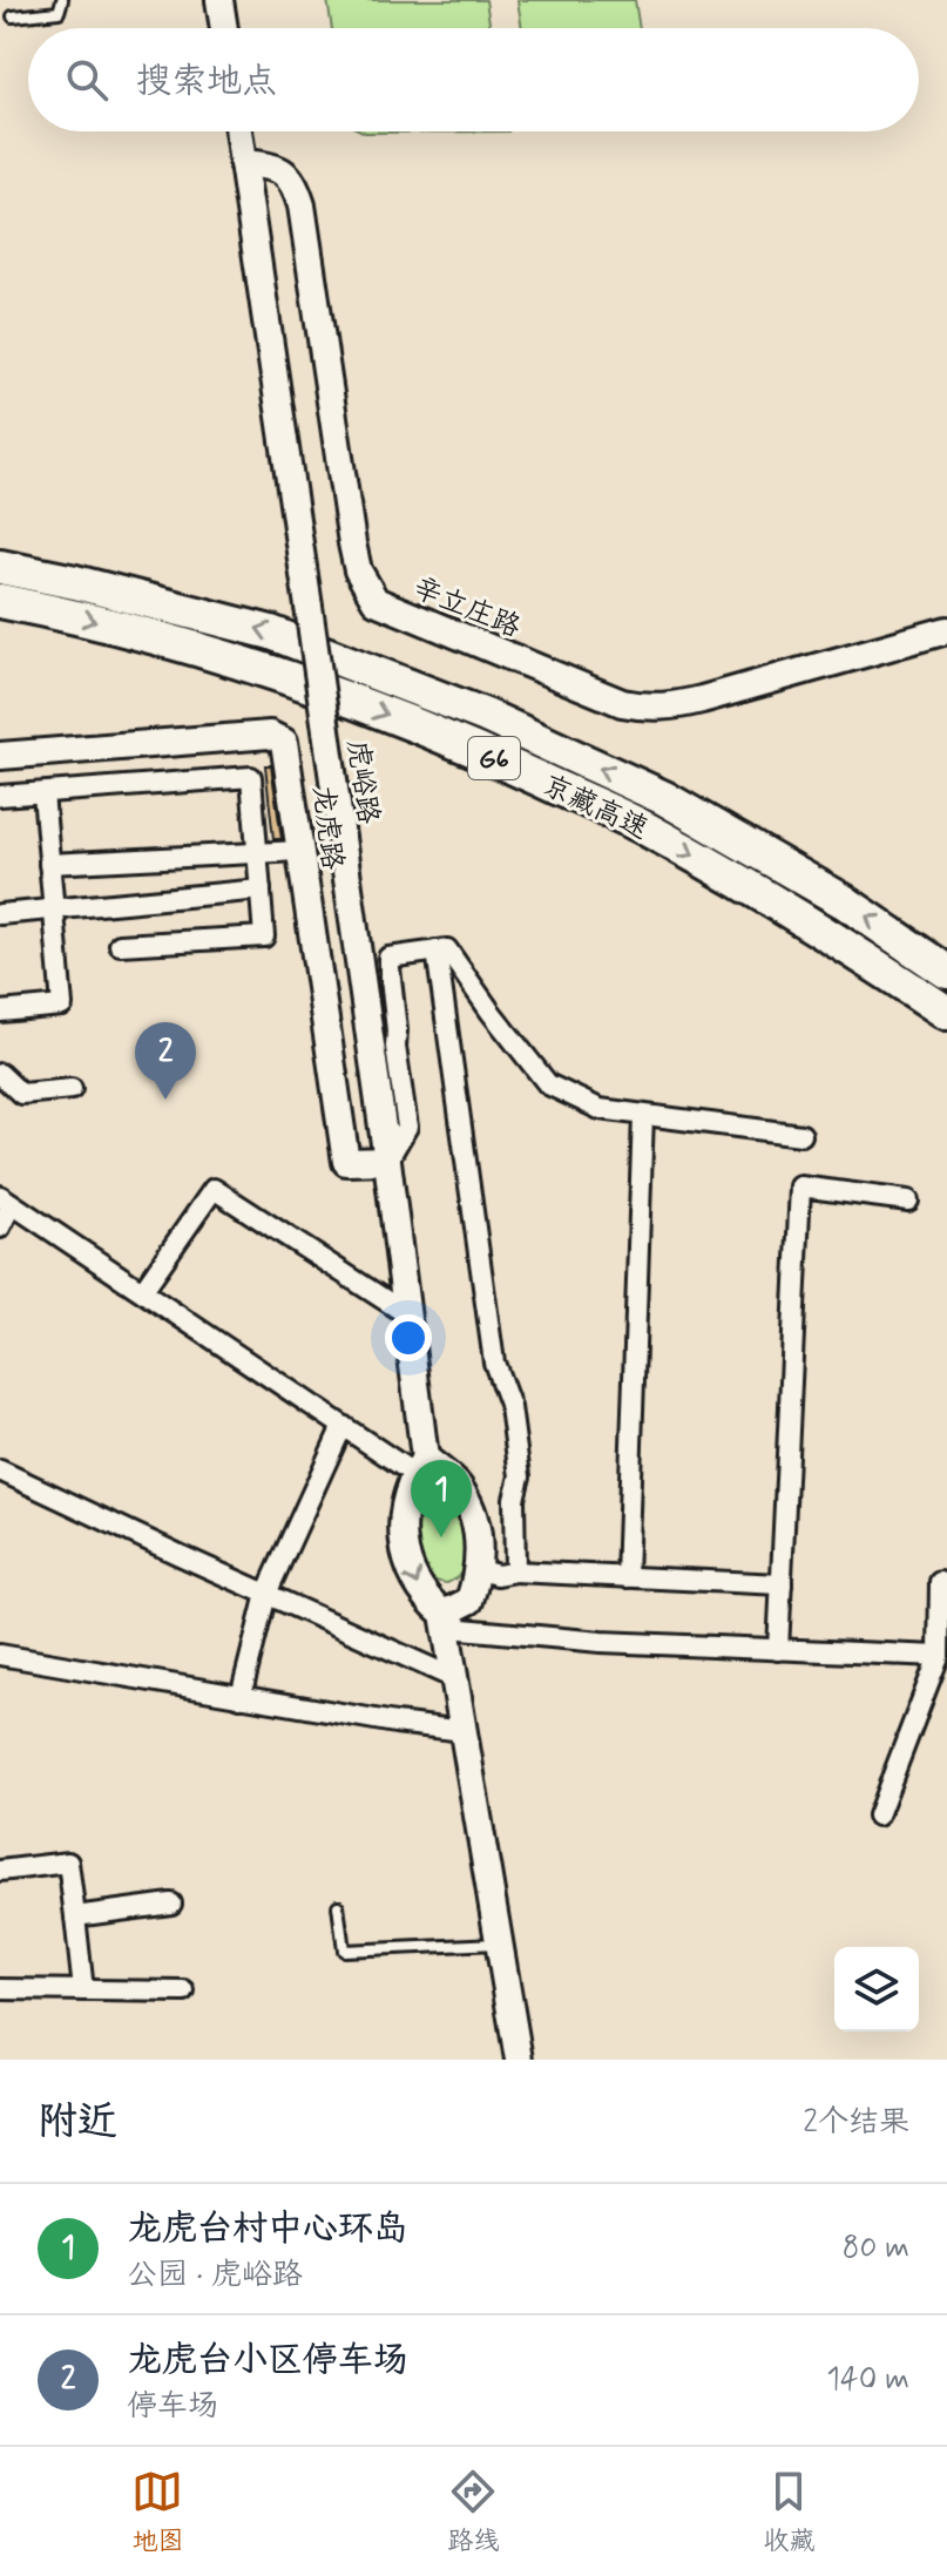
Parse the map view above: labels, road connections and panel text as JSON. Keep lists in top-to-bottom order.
{
  "streets": {
    "highway": ["G6", "京藏高速"],
    "street": ["辛立庄路", "虎峪路", "龙虎路"]
  },
  "crossings": [
    ["辛立庄路", "虎峪路"],
    ["虎峪路", "龙虎路"]
  ],
  "page": {
    "search": "搜索地点",
    "pins": ["2", "1"],
    "heading": ["附近", "2个结果"],
    "list": [
      {
        "mark": "1",
        "name": "龙虎台村中心环岛",
        "note": "公园 · 虎峪路",
        "value": "80 m"
      },
      {
        "mark": "2",
        "name": "龙虎台小区停车场",
        "note": "停车场",
        "value": "140 m"
      }
    ],
    "nav": ["地图", "路线", "收藏"]
  }
}
